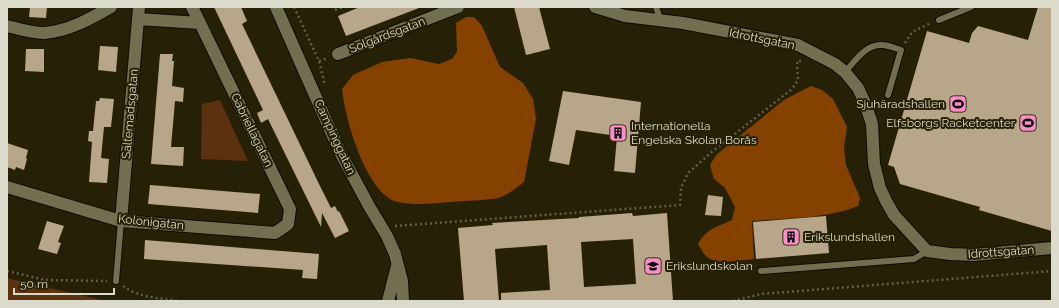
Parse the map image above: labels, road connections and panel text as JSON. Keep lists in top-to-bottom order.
{
  "streets": {
    "street": [
      "Solgårdsgatan",
      "Idrottsgatan",
      "Saltemadsgatan",
      "Gabriellagatan",
      "Campinggatan",
      "Kolonigatan"
    ]
  },
  "crossings": [
    ["Saltemadsgatan", "Kolonigatan"],
    ["Gabriellagatan", "Kolonigatan"]
  ],
  "places": {
    "sports": ["Sjuhäradshallen", "Elfsborgs Racketcenter"],
    "building": ["Internationella Engelska Skolan Borås", "Erikslundshallen"],
    "school or university": ["Erikslundskolan"]
  },
  "scale_bar": "50 m"
}
